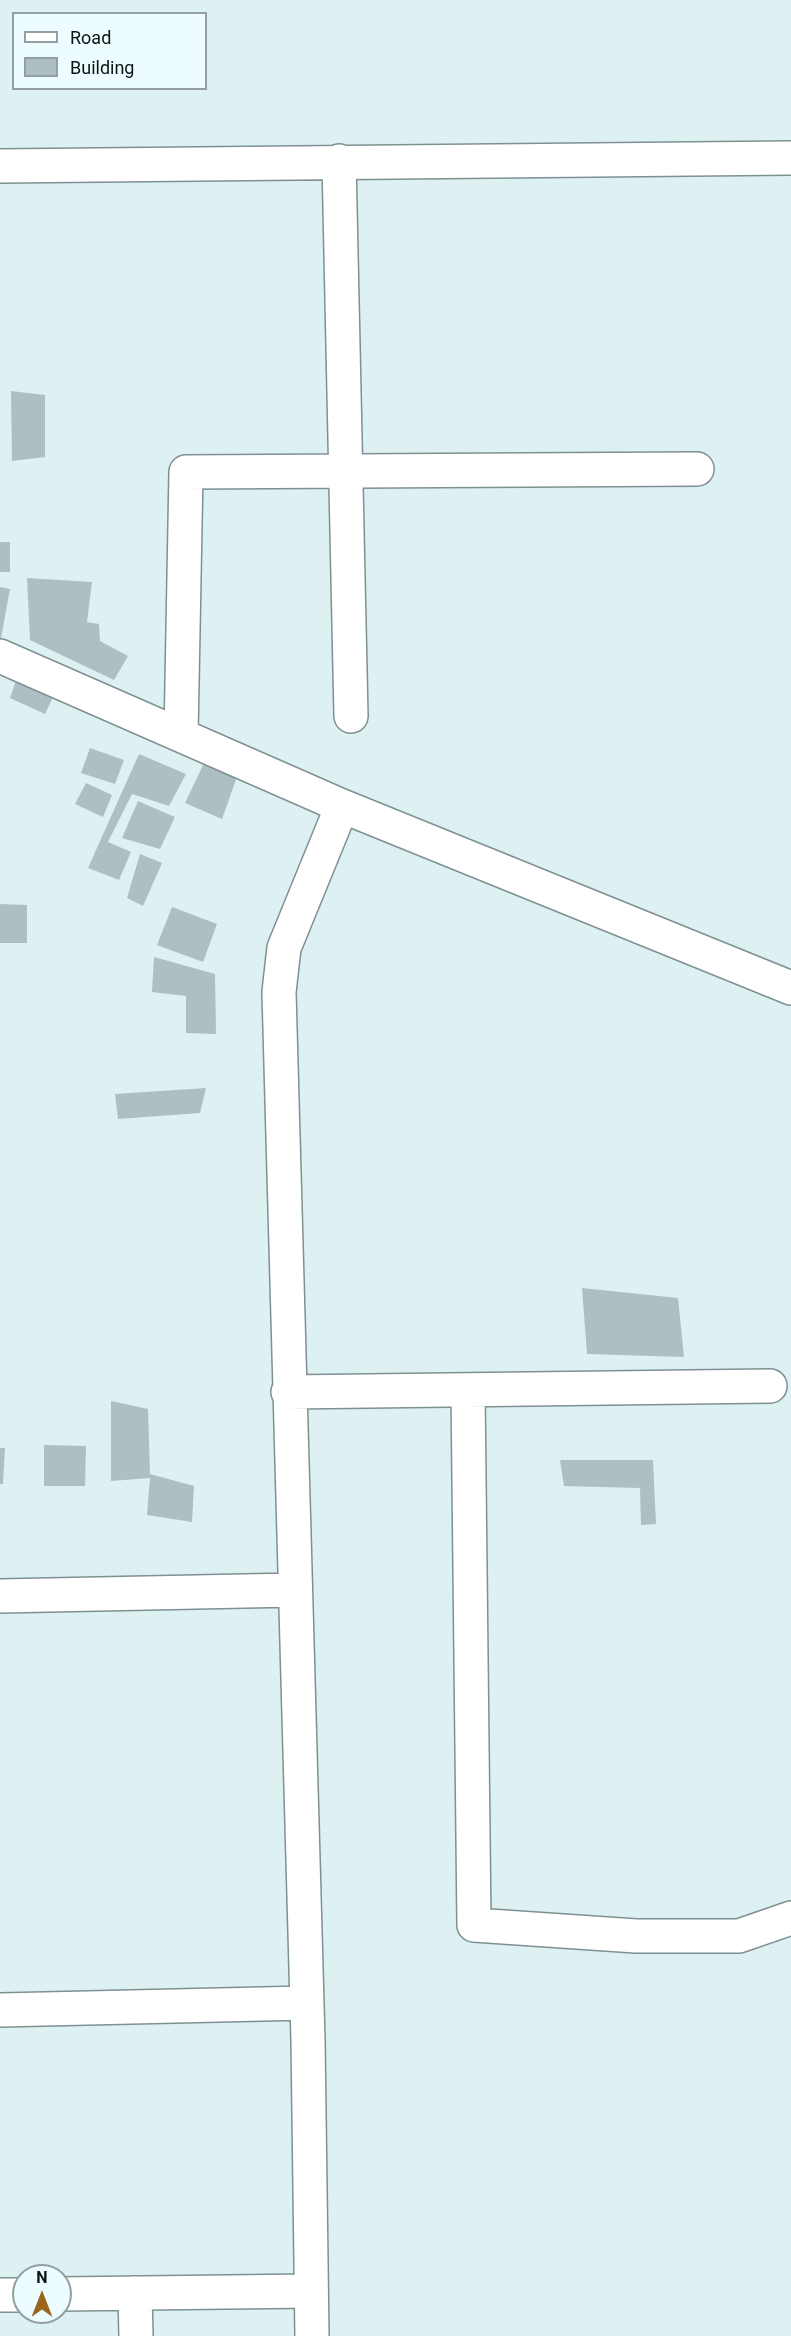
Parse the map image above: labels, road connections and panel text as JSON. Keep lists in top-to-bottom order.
{
  "legend": ["Road", "Building"],
  "north": "top"
}
